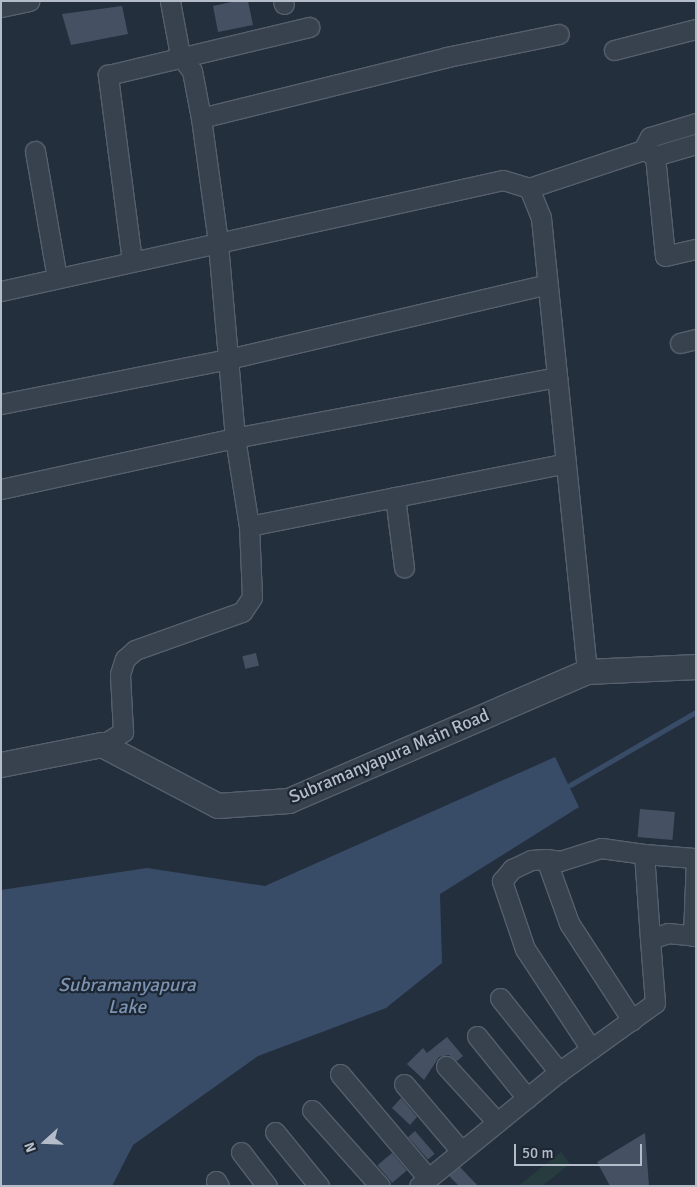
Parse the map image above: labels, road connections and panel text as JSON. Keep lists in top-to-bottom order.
{
  "streets": {
    "street": ["Subramanyapura Main Road"]
  },
  "water": ["Subramanyapura Lake"],
  "scale_bar": "50 m",
  "north": "left"
}
